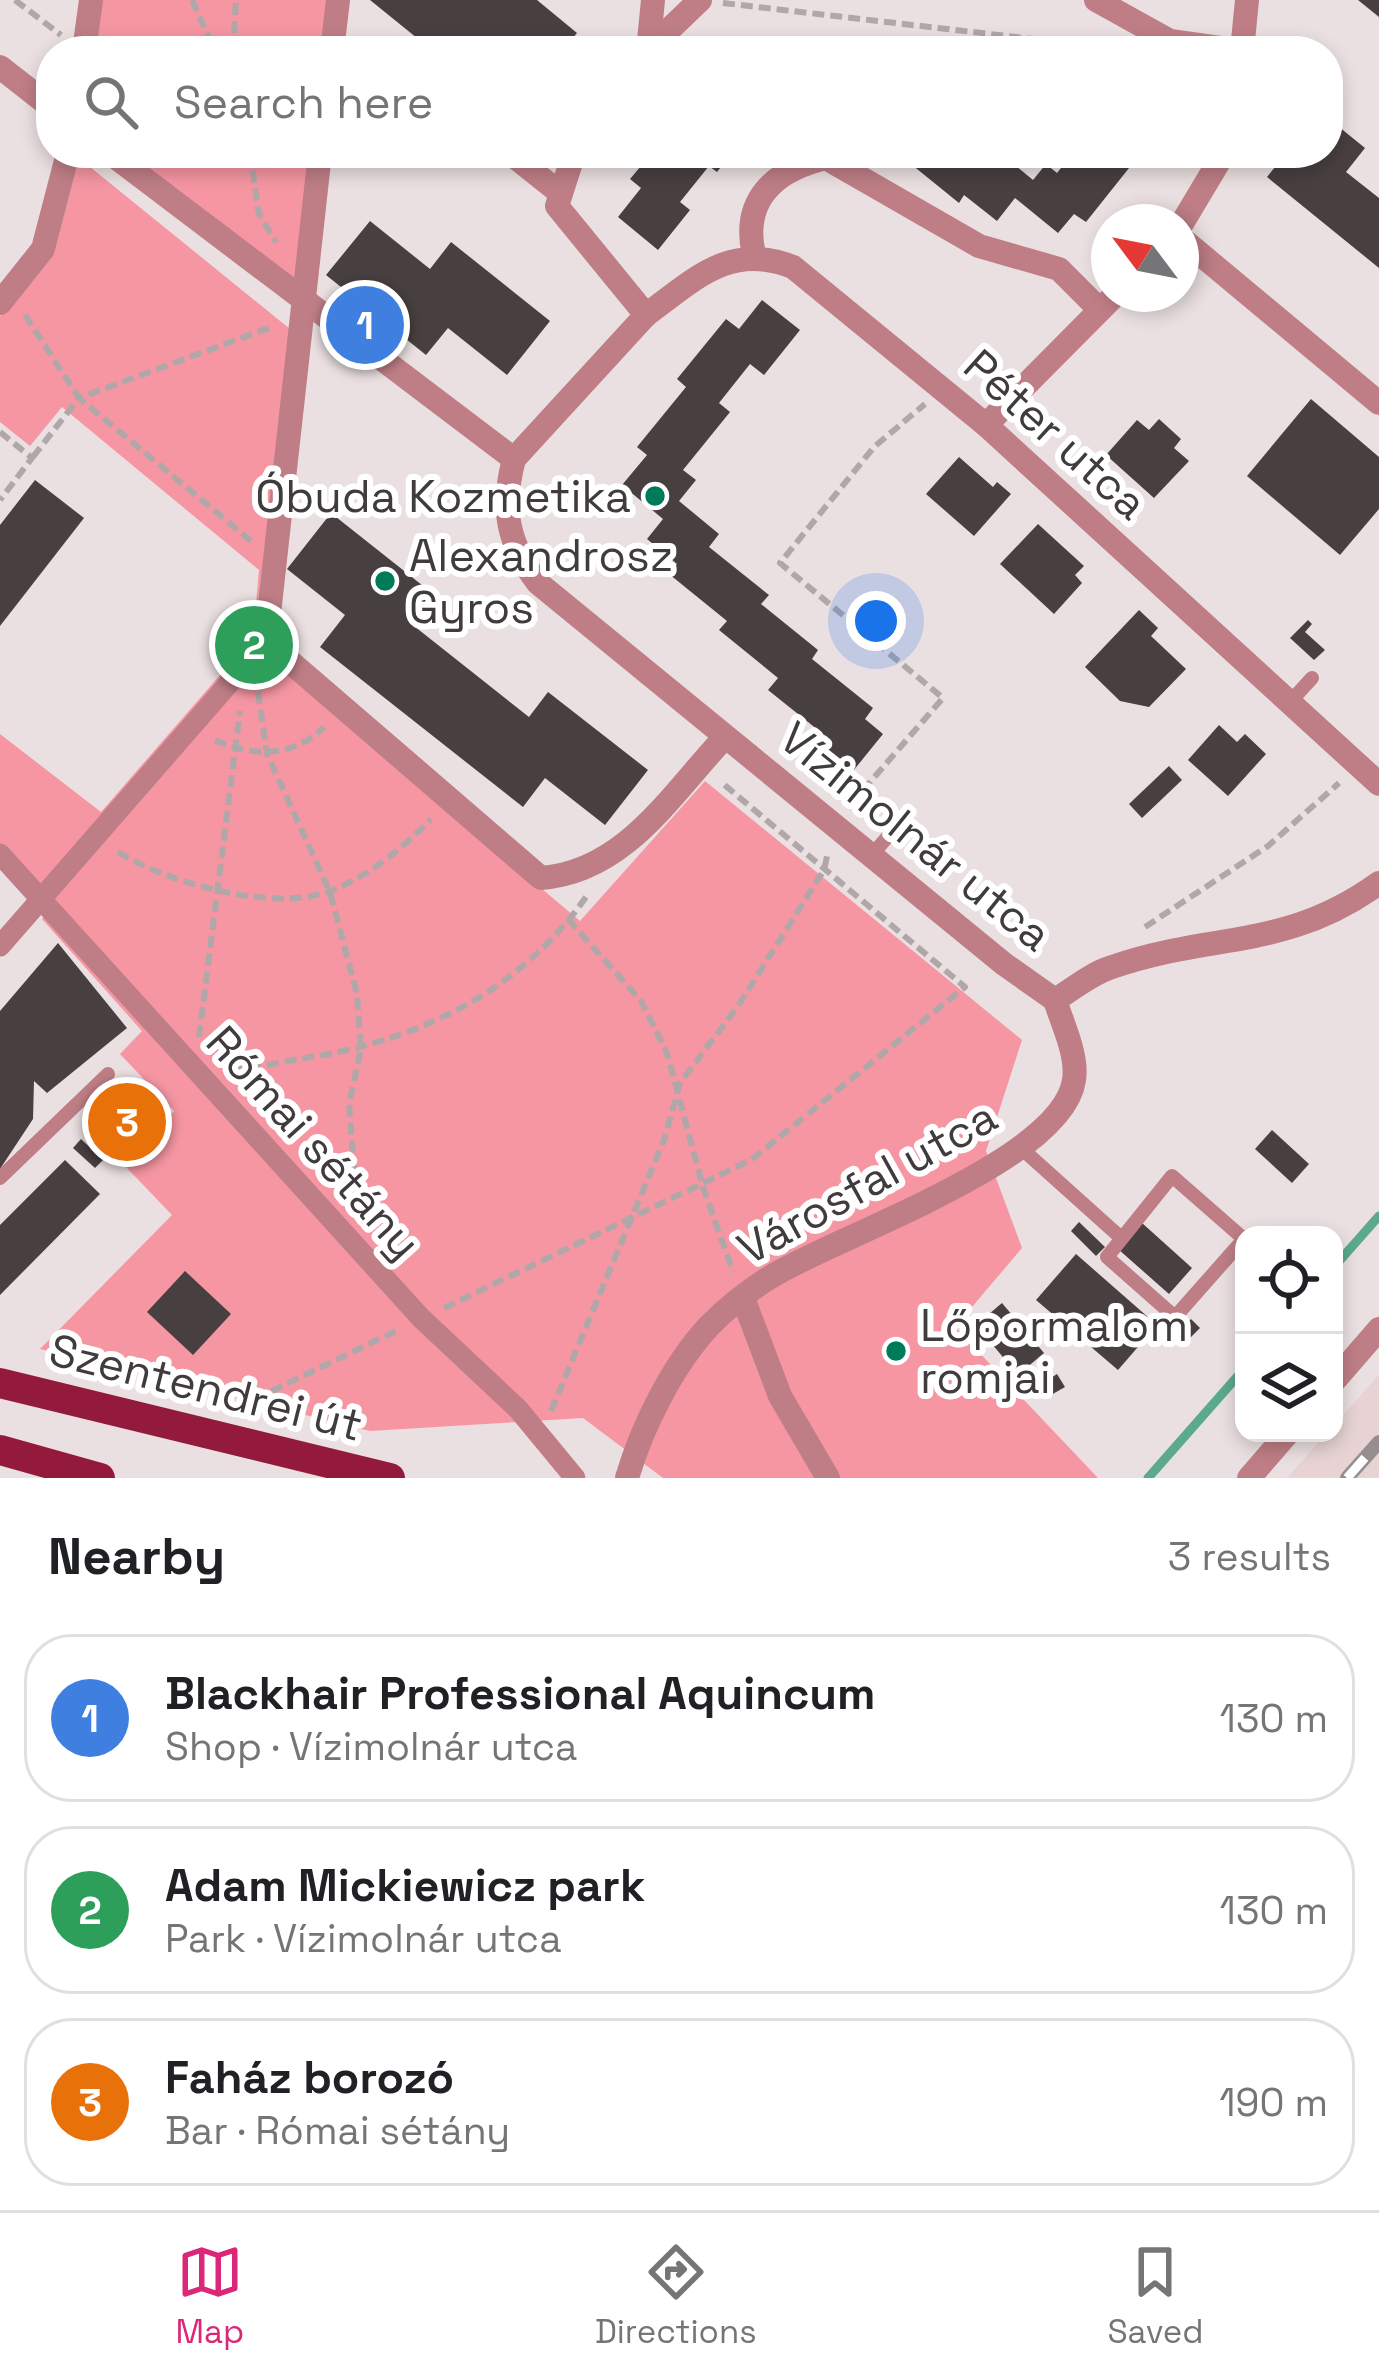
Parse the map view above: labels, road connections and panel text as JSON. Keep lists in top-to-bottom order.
{
  "streets": {
    "main road": ["Szentendrei út"],
    "street": [
      "Péter utca",
      "Vízimolnár utca",
      "Római sétány",
      "Városfal utca"
    ]
  },
  "crossings": [
    ["Vízimolnár utca", "Városfal utca"]
  ],
  "places": ["Óbuda Kozmetika", "Alexandrosz Gyros", "Lőpormalom romjai"],
  "north": "top left",
  "page": {
    "search": "Search here",
    "pins": ["1", "2", "3"],
    "heading": ["Nearby", "3 results"],
    "list": [
      {
        "mark": "1",
        "name": "Blackhair Professional Aquincum",
        "note": "Shop · Vízimolnár utca",
        "value": "130 m"
      },
      {
        "mark": "2",
        "name": "Adam Mickiewicz park",
        "note": "Park · Vízimolnár utca",
        "value": "130 m"
      },
      {
        "mark": "3",
        "name": "Faház borozó",
        "note": "Bar · Római sétány",
        "value": "190 m"
      }
    ],
    "nav": ["Map", "Directions", "Saved"]
  }
}
